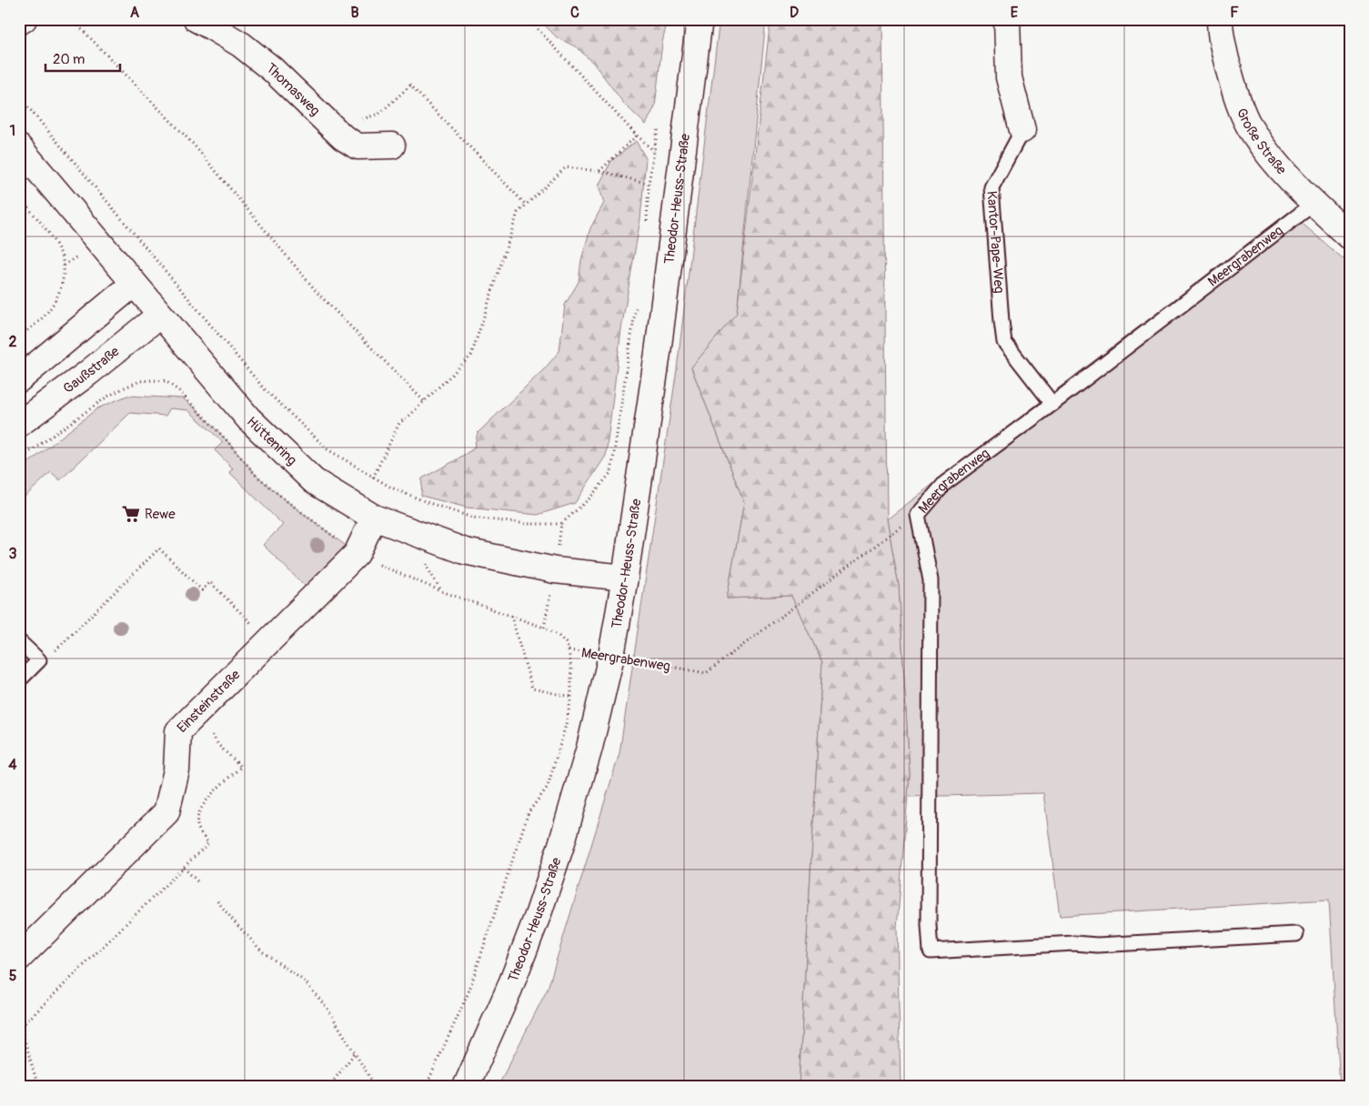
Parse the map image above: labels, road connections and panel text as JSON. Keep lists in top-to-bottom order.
{
  "streets": {
    "street": [
      "Thomasweg",
      "Große Straße",
      "Theodor-Heuss-Straße",
      "Kantor-Pape-Weg",
      "Gaußstraße",
      "Hüttenring",
      "Einsteinstraße"
    ],
    "lane": ["Meergrabenweg"]
  },
  "crossings": [
    ["Große Straße", "Meergrabenweg"],
    ["Theodor-Heuss-Straße", "Meergrabenweg"],
    ["Theodor-Heuss-Straße", "Hüttenring"],
    ["Kantor-Pape-Weg", "Meergrabenweg"],
    ["Gaußstraße", "Hüttenring"],
    ["Hüttenring", "Einsteinstraße"]
  ],
  "places": {
    "supermarket": ["Rewe"]
  },
  "scale_bar": "20 m",
  "grid": {
    "columns": [
      "A",
      "B",
      "C",
      "D",
      "E",
      "F"
    ],
    "rows": [
      "1",
      "2",
      "3",
      "4",
      "5"
    ]
  }
}
